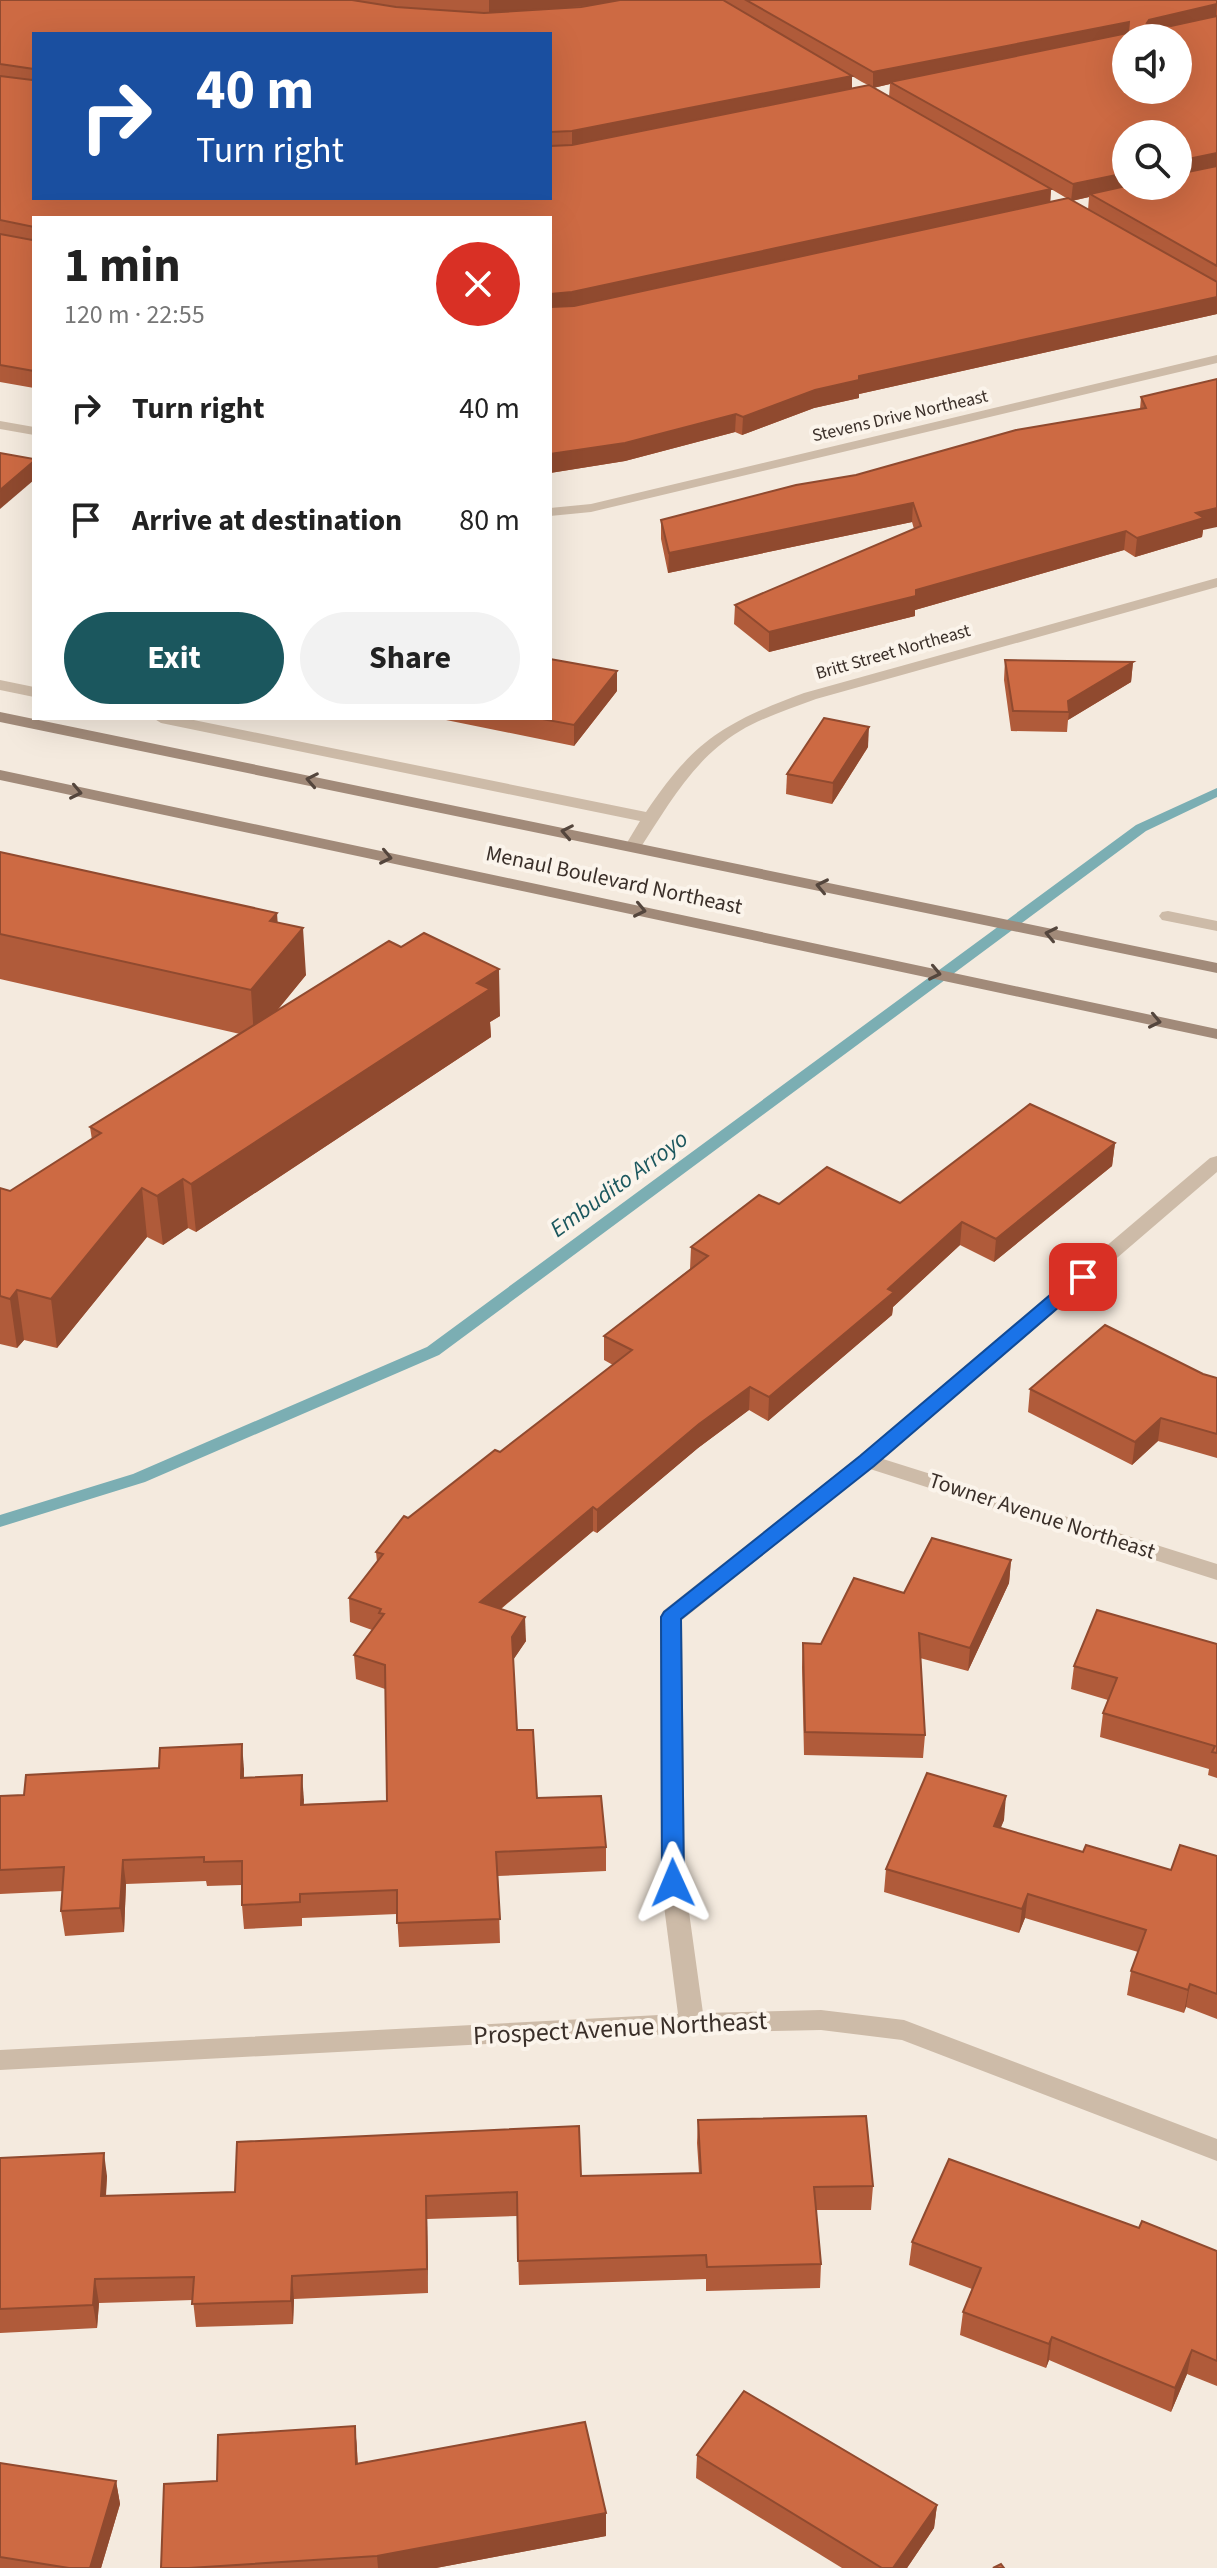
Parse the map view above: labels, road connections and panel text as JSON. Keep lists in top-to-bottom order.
{
  "streets": {
    "main road": ["Menaul Boulevard Northeast"],
    "street": [
      "Stevens Drive Northeast",
      "Britt Street Northeast",
      "Towner Avenue Northeast",
      "Prospect Avenue Northeast"
    ]
  },
  "crossings": [
    ["Britt Street Northeast", "Menaul Boulevard Northeast"]
  ],
  "water": ["Embudito Arroyo"],
  "page": {
    "turn": ["40 m", "Turn right"],
    "heading": ["1 min", "120 m · 22:55"],
    "list": [
      {
        "name": "Turn right",
        "value": "40 m"
      },
      {
        "name": "Arrive at destination",
        "value": "80 m"
      }
    ],
    "buttons": ["Exit", "Share"]
  }
}
